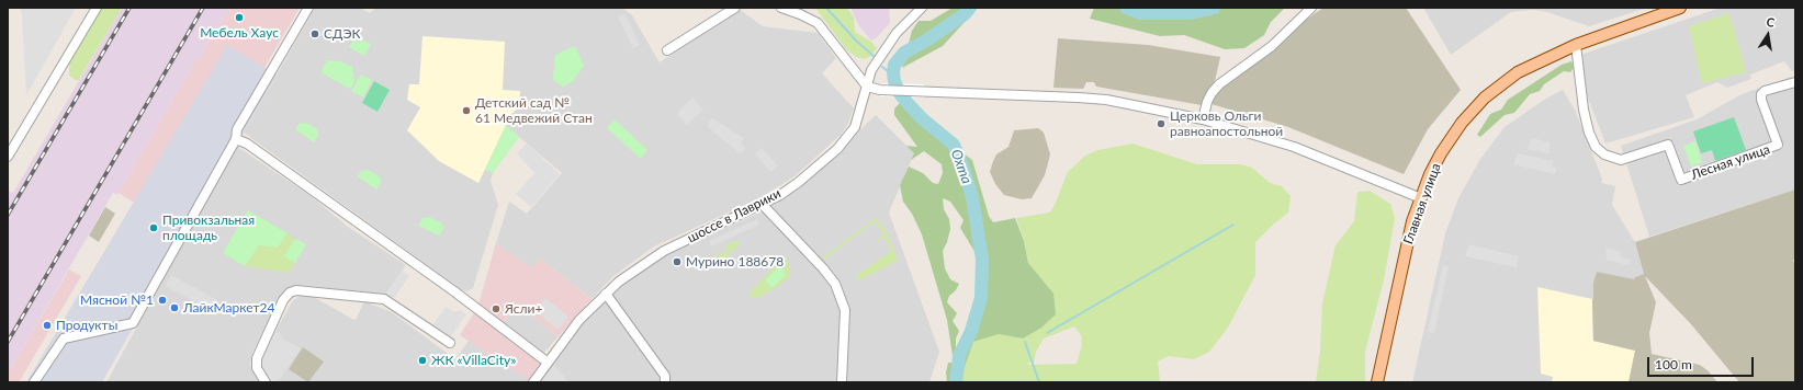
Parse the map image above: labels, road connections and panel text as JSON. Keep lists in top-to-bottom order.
{
  "streets": {
    "main road": ["Главная улица"],
    "street": ["Лесная улица", "шоссе в Лаврики"]
  },
  "crossings": [
    ["Лесная улица", "Главная улица"]
  ],
  "water": ["Охта"],
  "places": [
    "Мебель Хаус",
    "СДЭК",
    "Детский сад № 61 Медвежий Стан",
    "Церковь Ольги равноапостольной",
    "Привокзальная площадь",
    "Мурино 188678",
    "Мясной №1",
    "ЛайкМаркет24",
    "Ясли+",
    "Продукты",
    "ЖК «VillaCity»"
  ],
  "scale_bar": "100 m",
  "north": "top"
}
